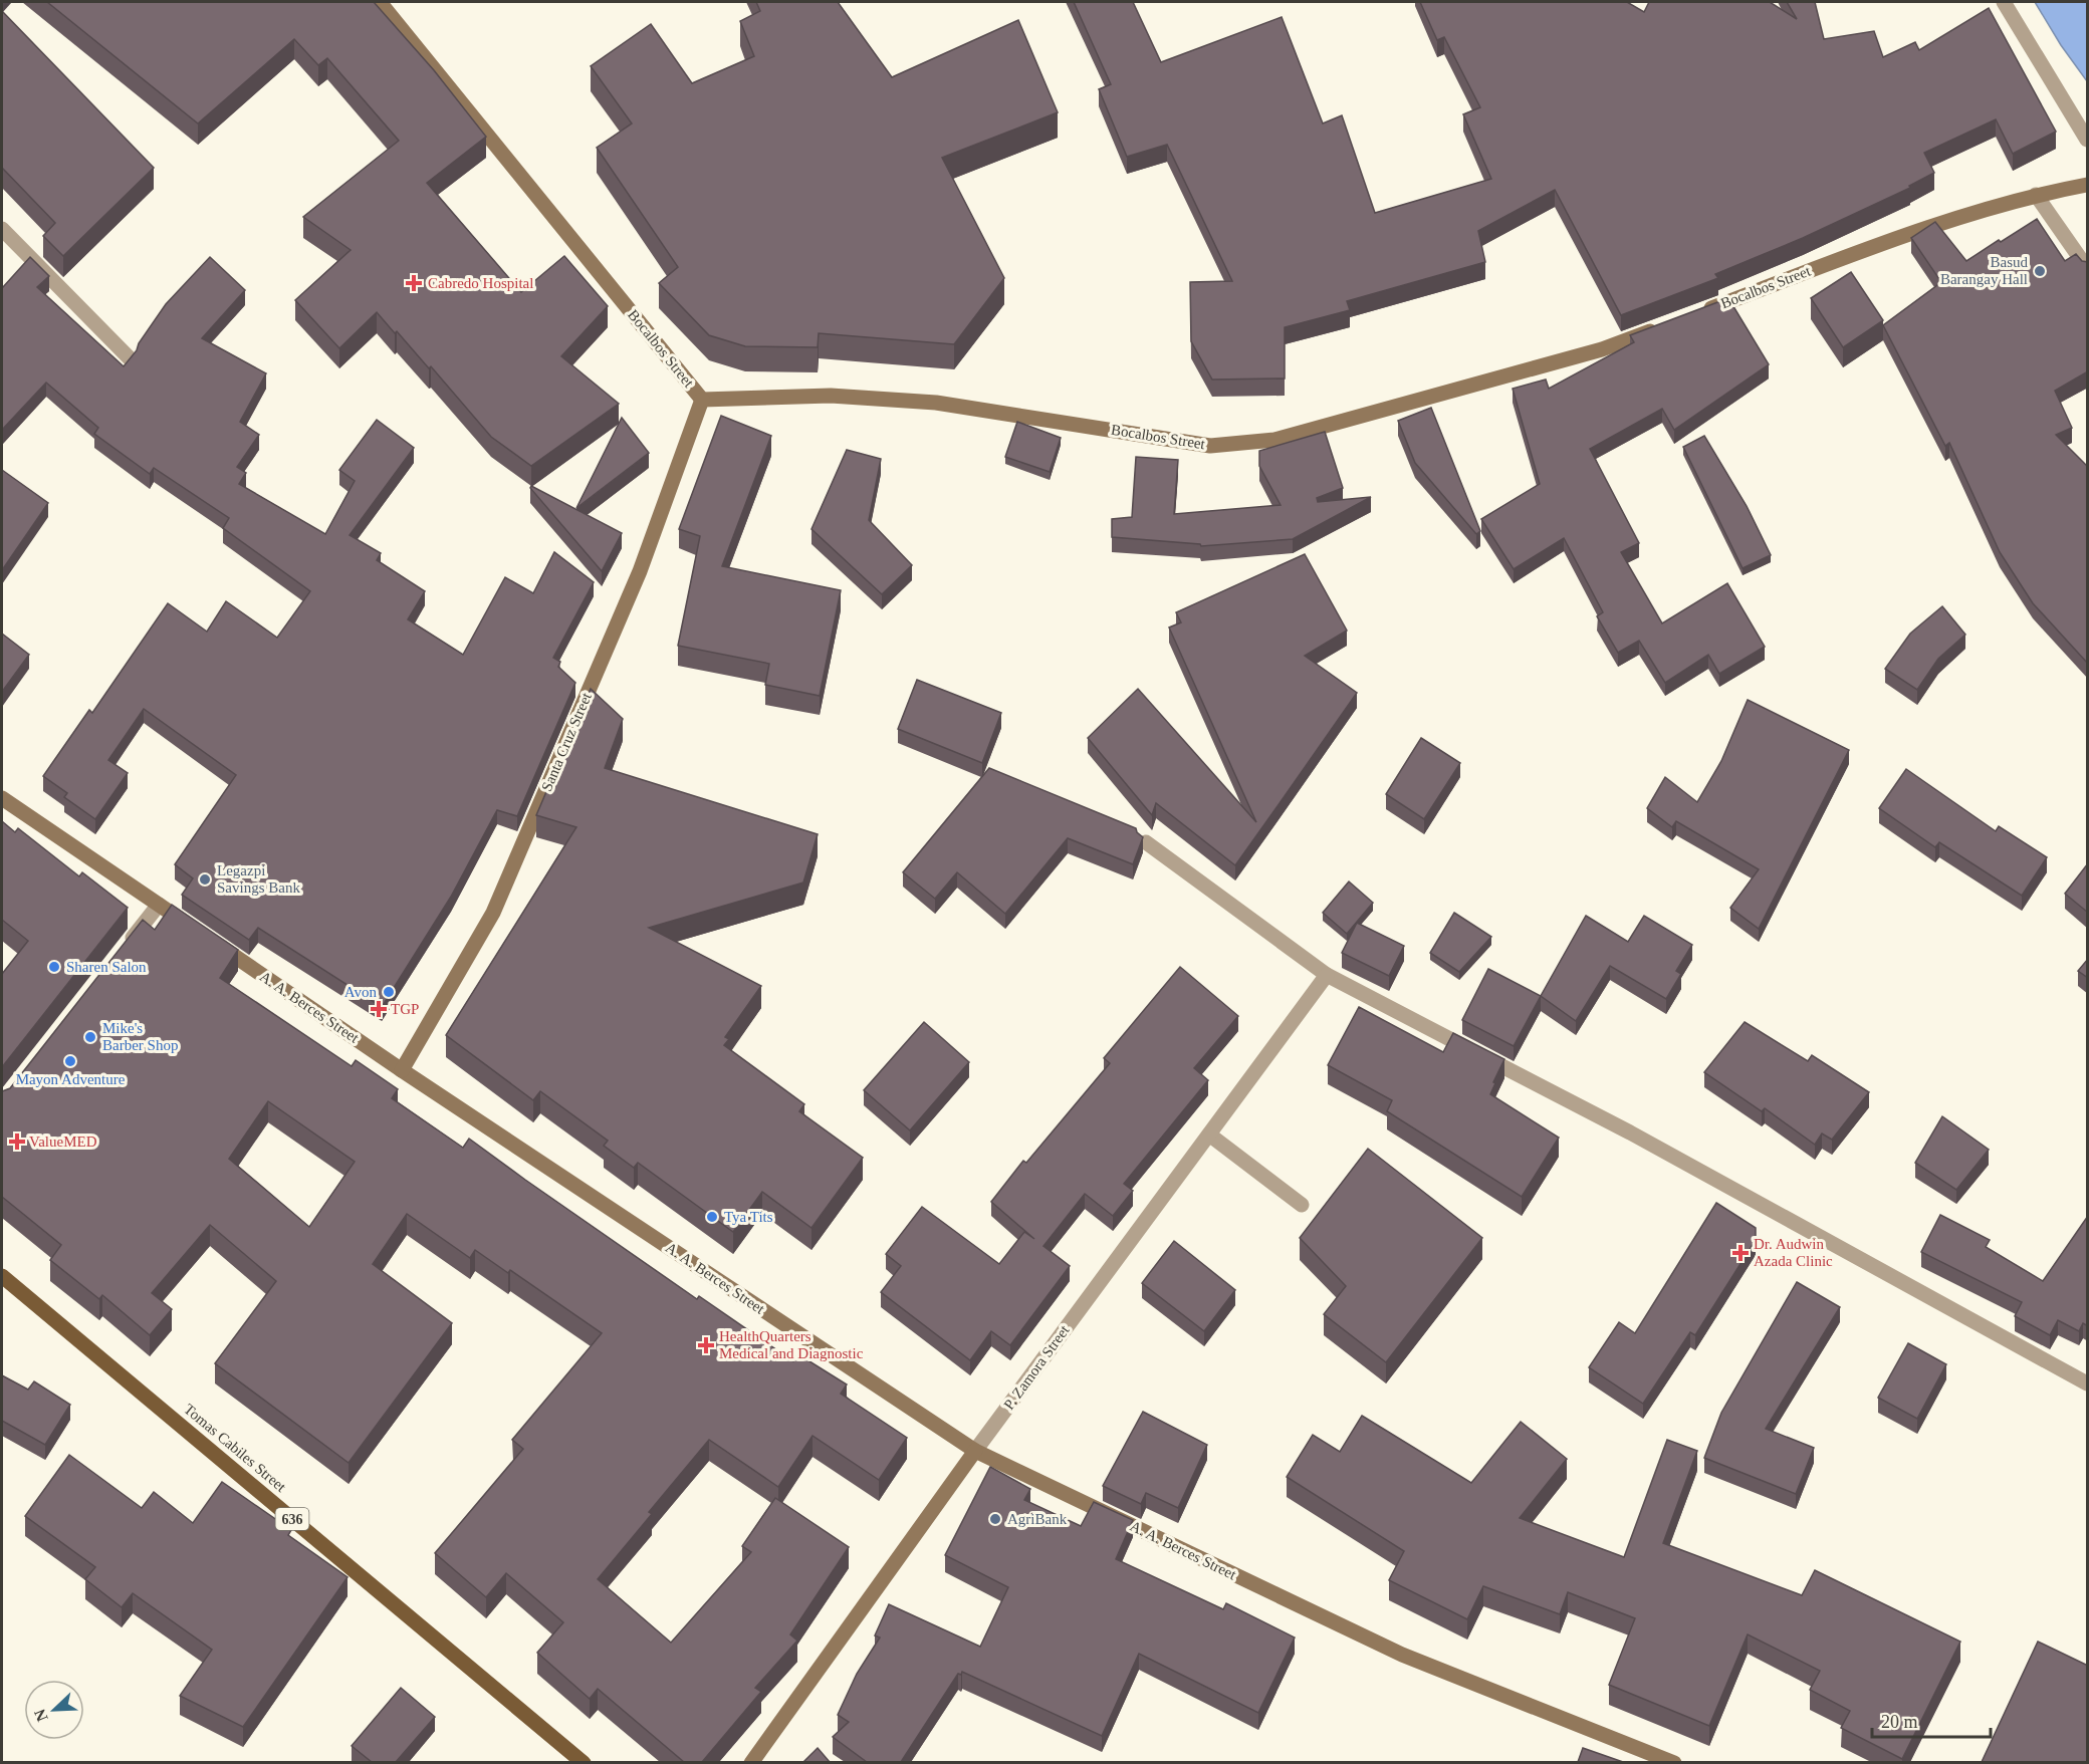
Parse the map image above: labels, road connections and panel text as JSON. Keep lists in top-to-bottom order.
{
  "streets": {
    "main road": ["Tomas Cabiles Street", "636"],
    "street": [
      "Bocalbos Street",
      "Santa Cruz Street",
      "A. A. Berces Street",
      "P. Zamora Street"
    ]
  },
  "crossings": [
    ["Bocalbos Street", "Santa Cruz Street"],
    ["Santa Cruz Street", "A. A. Berces Street"],
    ["A. A. Berces Street", "P. Zamora Street"]
  ],
  "places": {
    "other": [
      "Basud Barangay Hall",
      "Legazpi Savings Bank",
      "Sharen Salon",
      "Avon",
      "Mike's Barber Shop",
      "Mayon Adventure",
      "Tya Tits",
      "AgriBank"
    ],
    "health": [
      "Cabredo Hospital",
      "TGP",
      "ValueMED",
      "Dr. Audwin Azada Clinic",
      "HealthQuarters Medical and Diagnostic"
    ]
  },
  "scale_bar": "20 m",
  "north": "bottom left"
}
